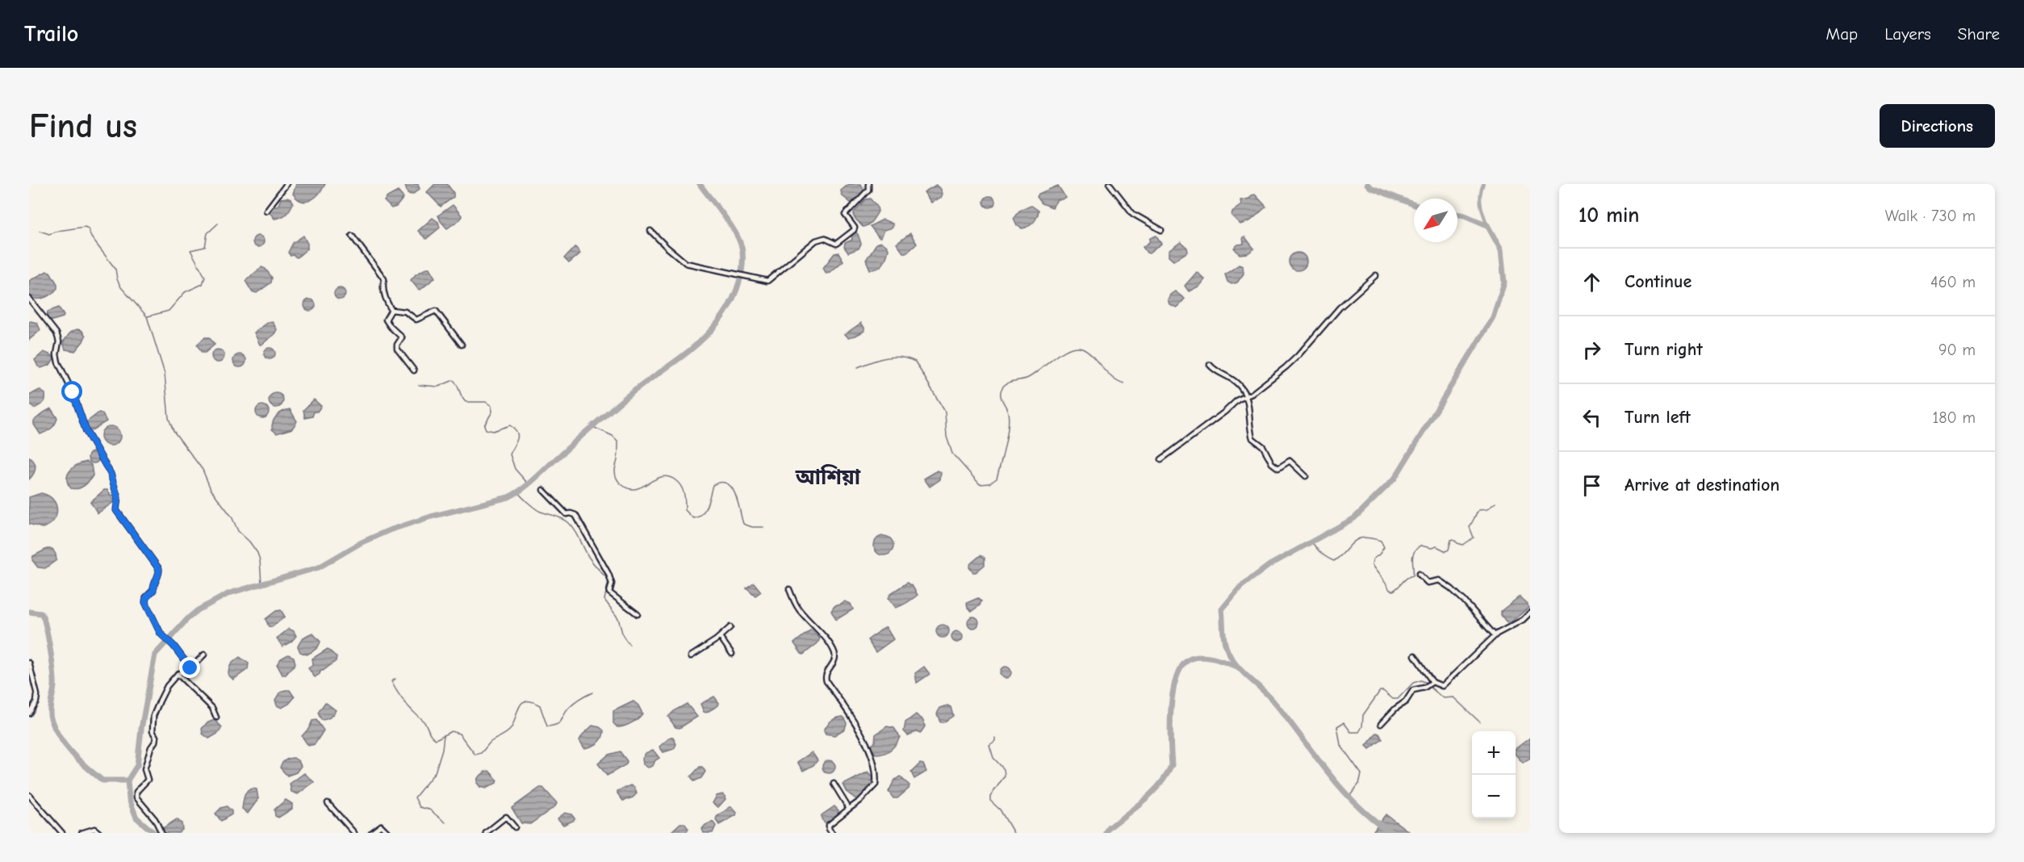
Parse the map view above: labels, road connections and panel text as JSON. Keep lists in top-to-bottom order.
{
  "districts": ["আশিয়া"],
  "north": "bottom left",
  "page": {
    "header": "Trailo",
    "nav": ["Map", "Layers", "Share"],
    "buttons": "Directions",
    "title": "Find us",
    "heading": ["10 min", "Walk · 730 m"],
    "list": [
      ["Continue", "460 m"],
      ["Turn right", "90 m"],
      ["Turn left", "180 m"],
      "Arrive at destination"
    ],
    "map_buttons": ["+", "−"]
  }
}
